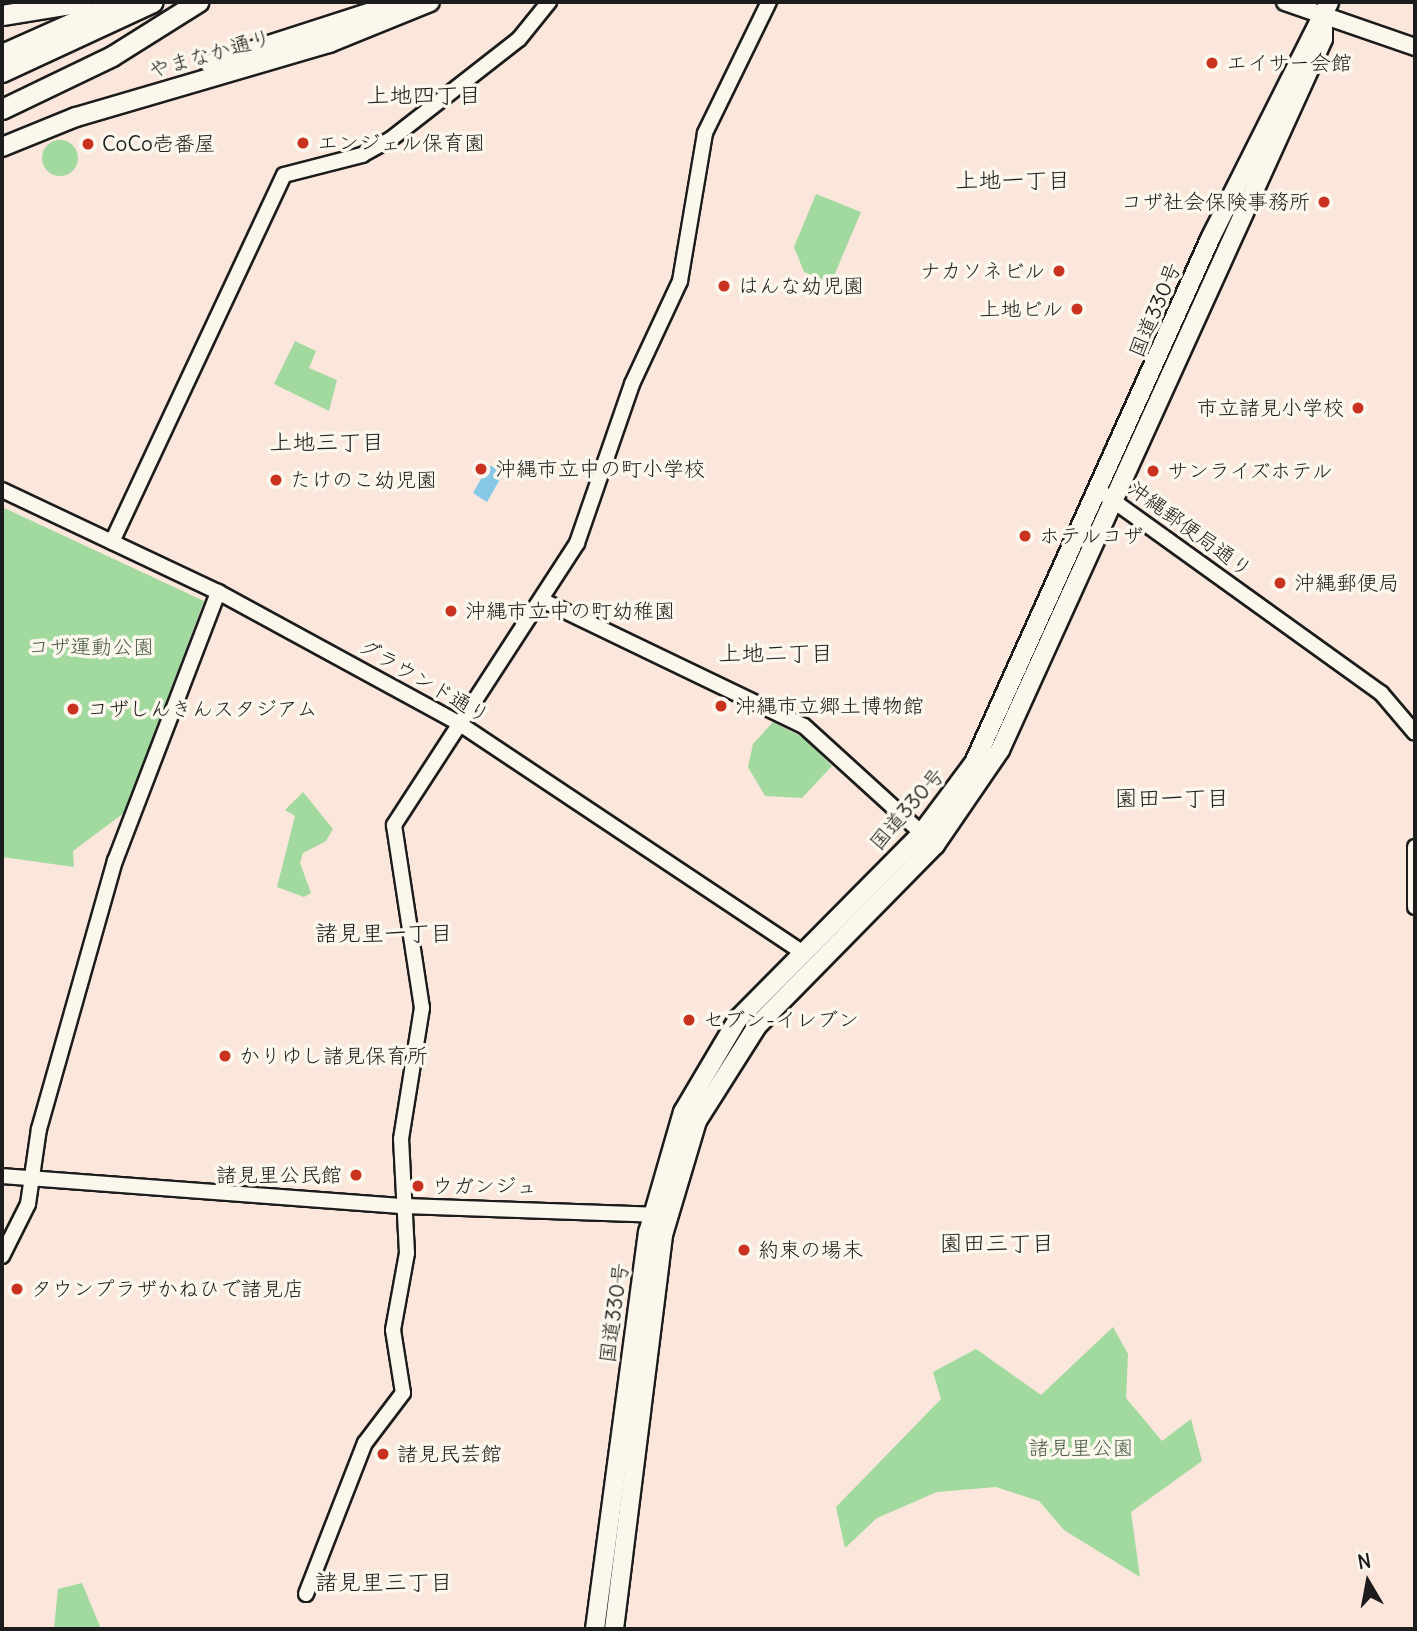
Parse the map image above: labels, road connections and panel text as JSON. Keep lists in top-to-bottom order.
{
  "streets": {
    "main road": ["やまなか通り", "国道330号"],
    "street": ["沖縄郵便局通り", "グラウンド通り"]
  },
  "crossings": [
    ["国道330号", "沖縄郵便局通り"],
    ["国道330号", "グラウンド通り"]
  ],
  "districts": [
    "上地四丁目",
    "上地一丁目",
    "上地三丁目",
    "上地二丁目",
    "園田一丁目",
    "諸見里一丁目",
    "園田三丁目",
    "諸見里三丁目"
  ],
  "parks": ["コザ運動公園", "諸見里公園"],
  "places": [
    "エイサー会館",
    "エンジェル保育園",
    "CoCo壱番屋",
    "コザ社会保険事務所",
    "ナカソネビル",
    "はんな幼児園",
    "上地ビル",
    "市立諸見小学校",
    "沖縄市立中の町小学校",
    "サンライズホテル",
    "たけのこ幼児園",
    "ホテルコザ",
    "沖縄郵便局",
    "沖縄市立中の町幼稚園",
    "沖縄市立郷土博物館",
    "コザしんきんスタジアム",
    "セブン-イレブン",
    "かりゆし諸見保育所",
    "諸見里公民館",
    "ウガンジュ",
    "約束の場末",
    "タウンプラザかねひで諸見店",
    "諸見民芸館"
  ],
  "north": "top"
}
